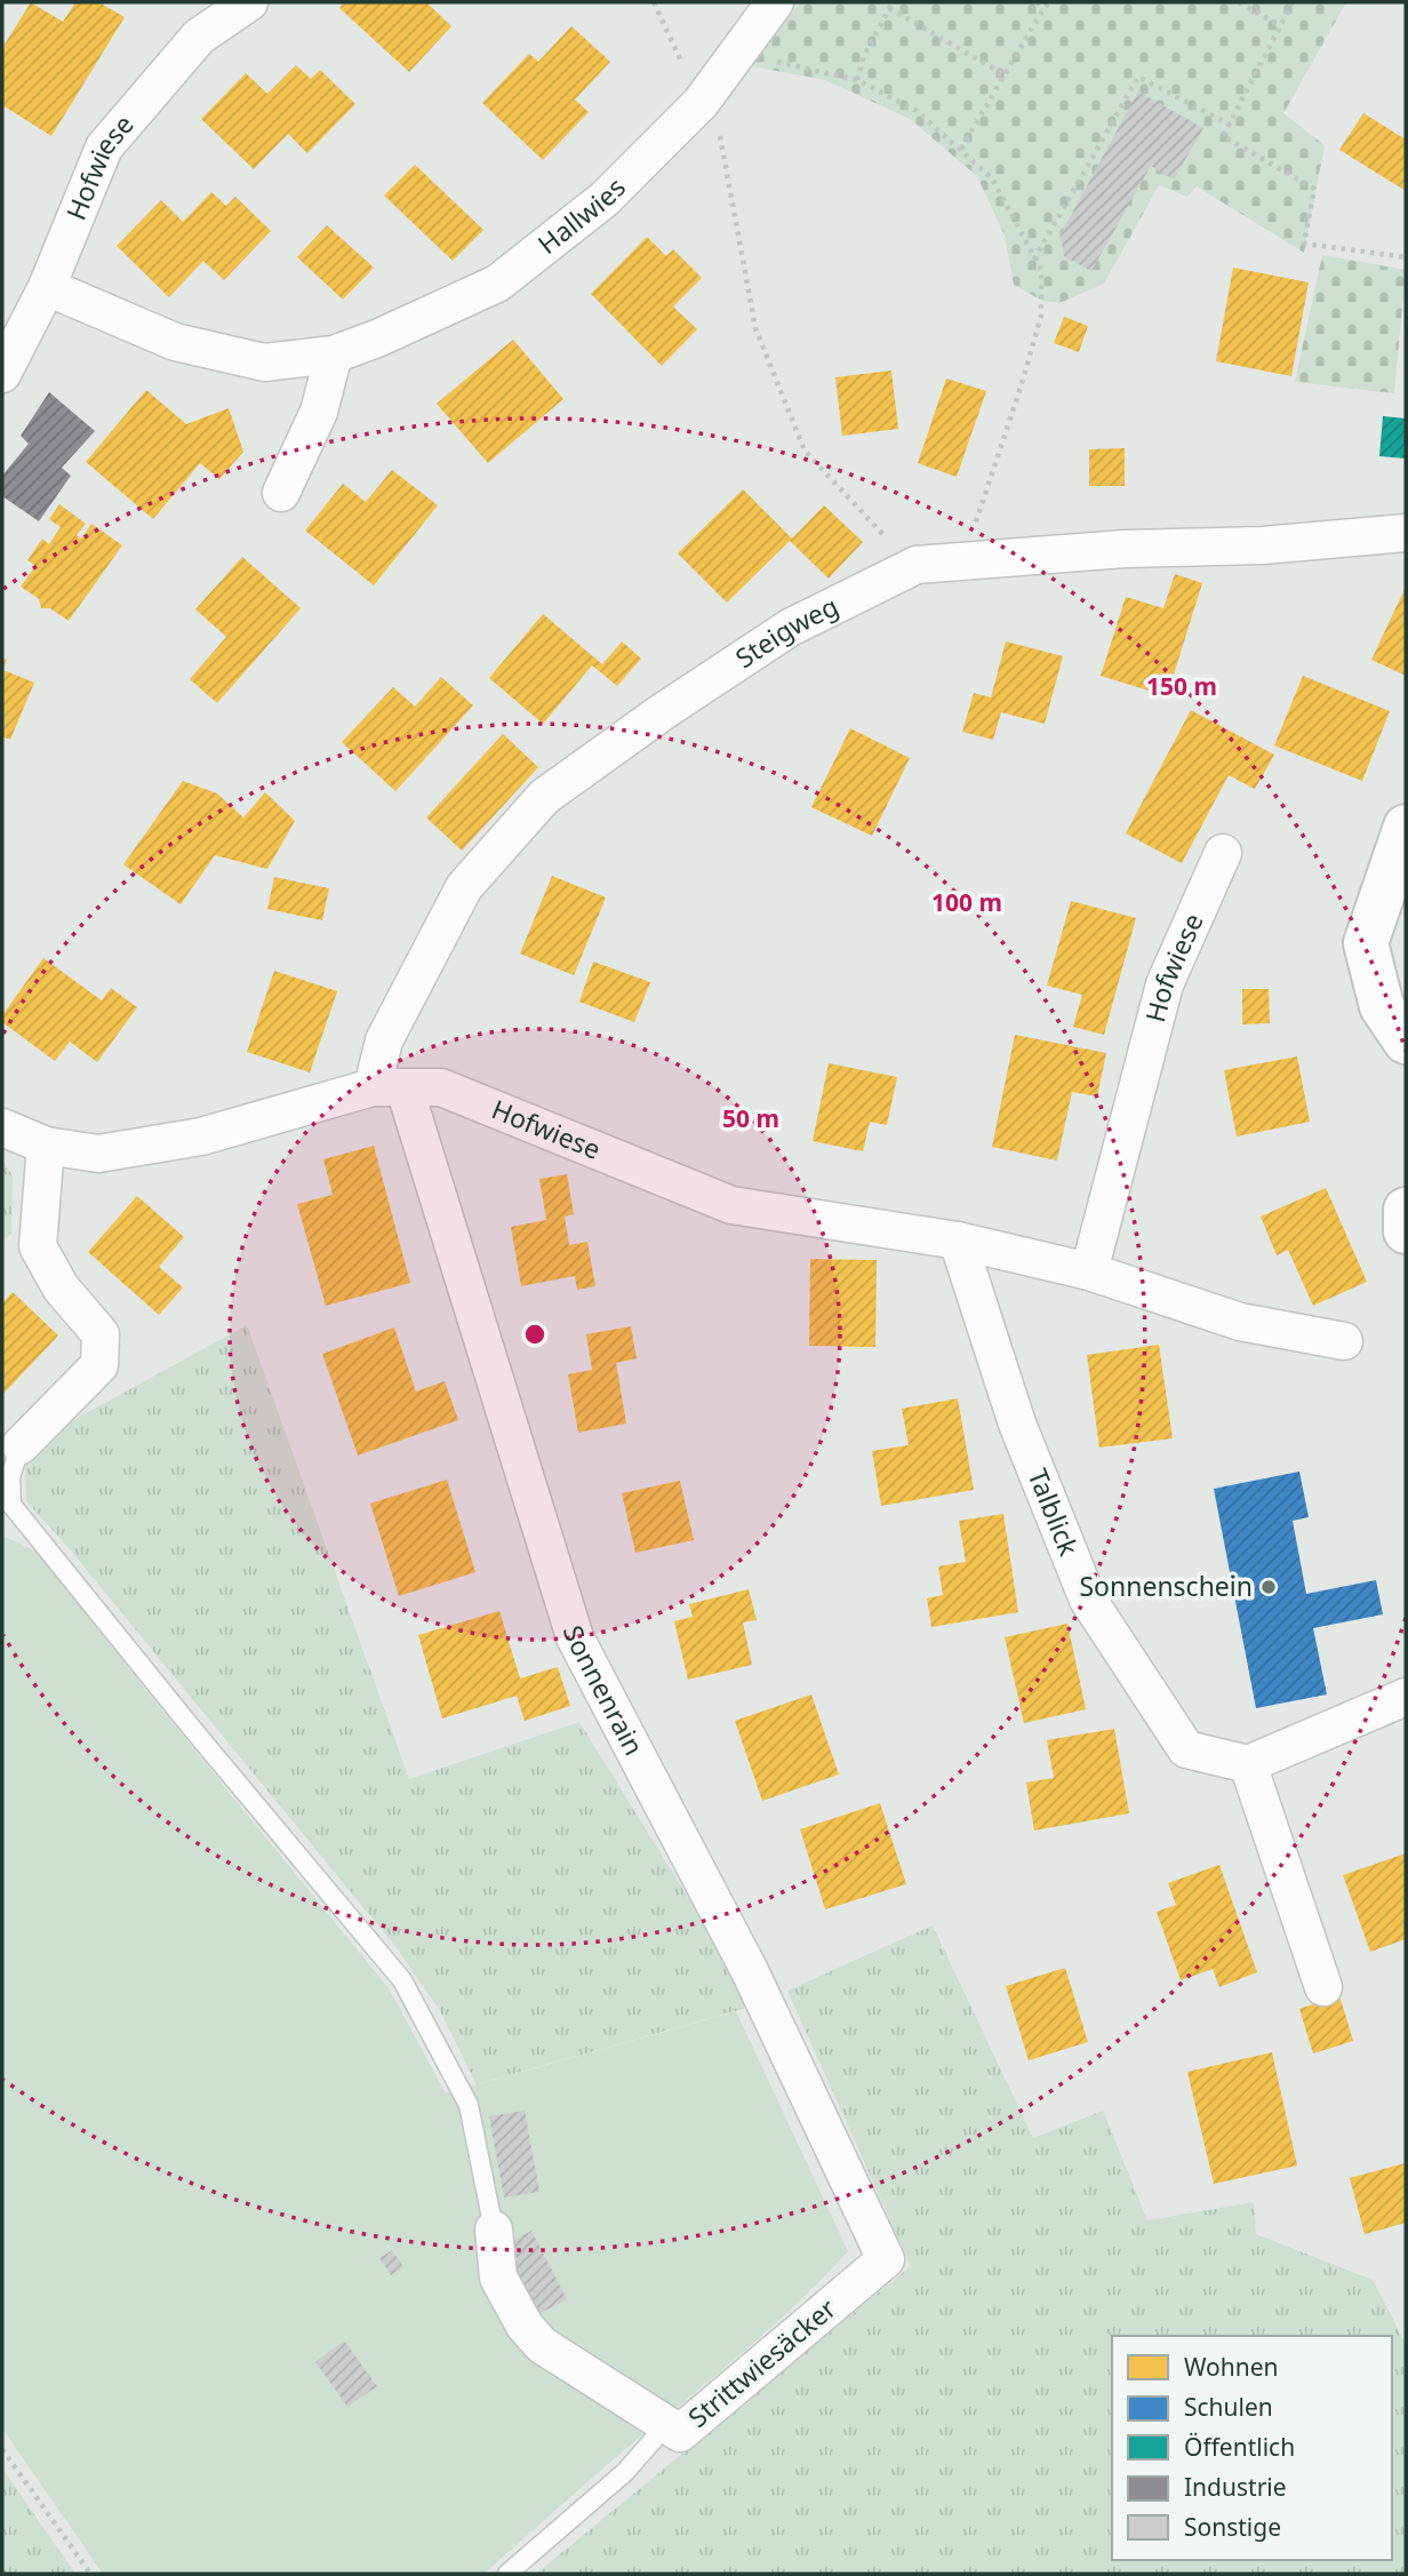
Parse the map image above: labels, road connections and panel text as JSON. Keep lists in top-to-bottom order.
{
  "streets": {
    "street": [
      "Hofwiese",
      "Hallwies",
      "Steigweg",
      "Talblick",
      "Sonnenrain",
      "Strittwiesäcker"
    ]
  },
  "crossings": [
    ["Hofwiese", "Hallwies"],
    ["Hofwiese", "Steigweg"],
    ["Hofwiese", "Talblick"],
    ["Hofwiese", "Sonnenrain"],
    ["Steigweg", "Sonnenrain"],
    ["Sonnenrain", "Strittwiesäcker"]
  ],
  "places": ["Sonnenschein"],
  "legend": [
    "Wohnen",
    "Schulen",
    "Öffentlich",
    "Industrie",
    "Sonstige"
  ],
  "rings": ["150 m", "100 m", "50 m"]
}
